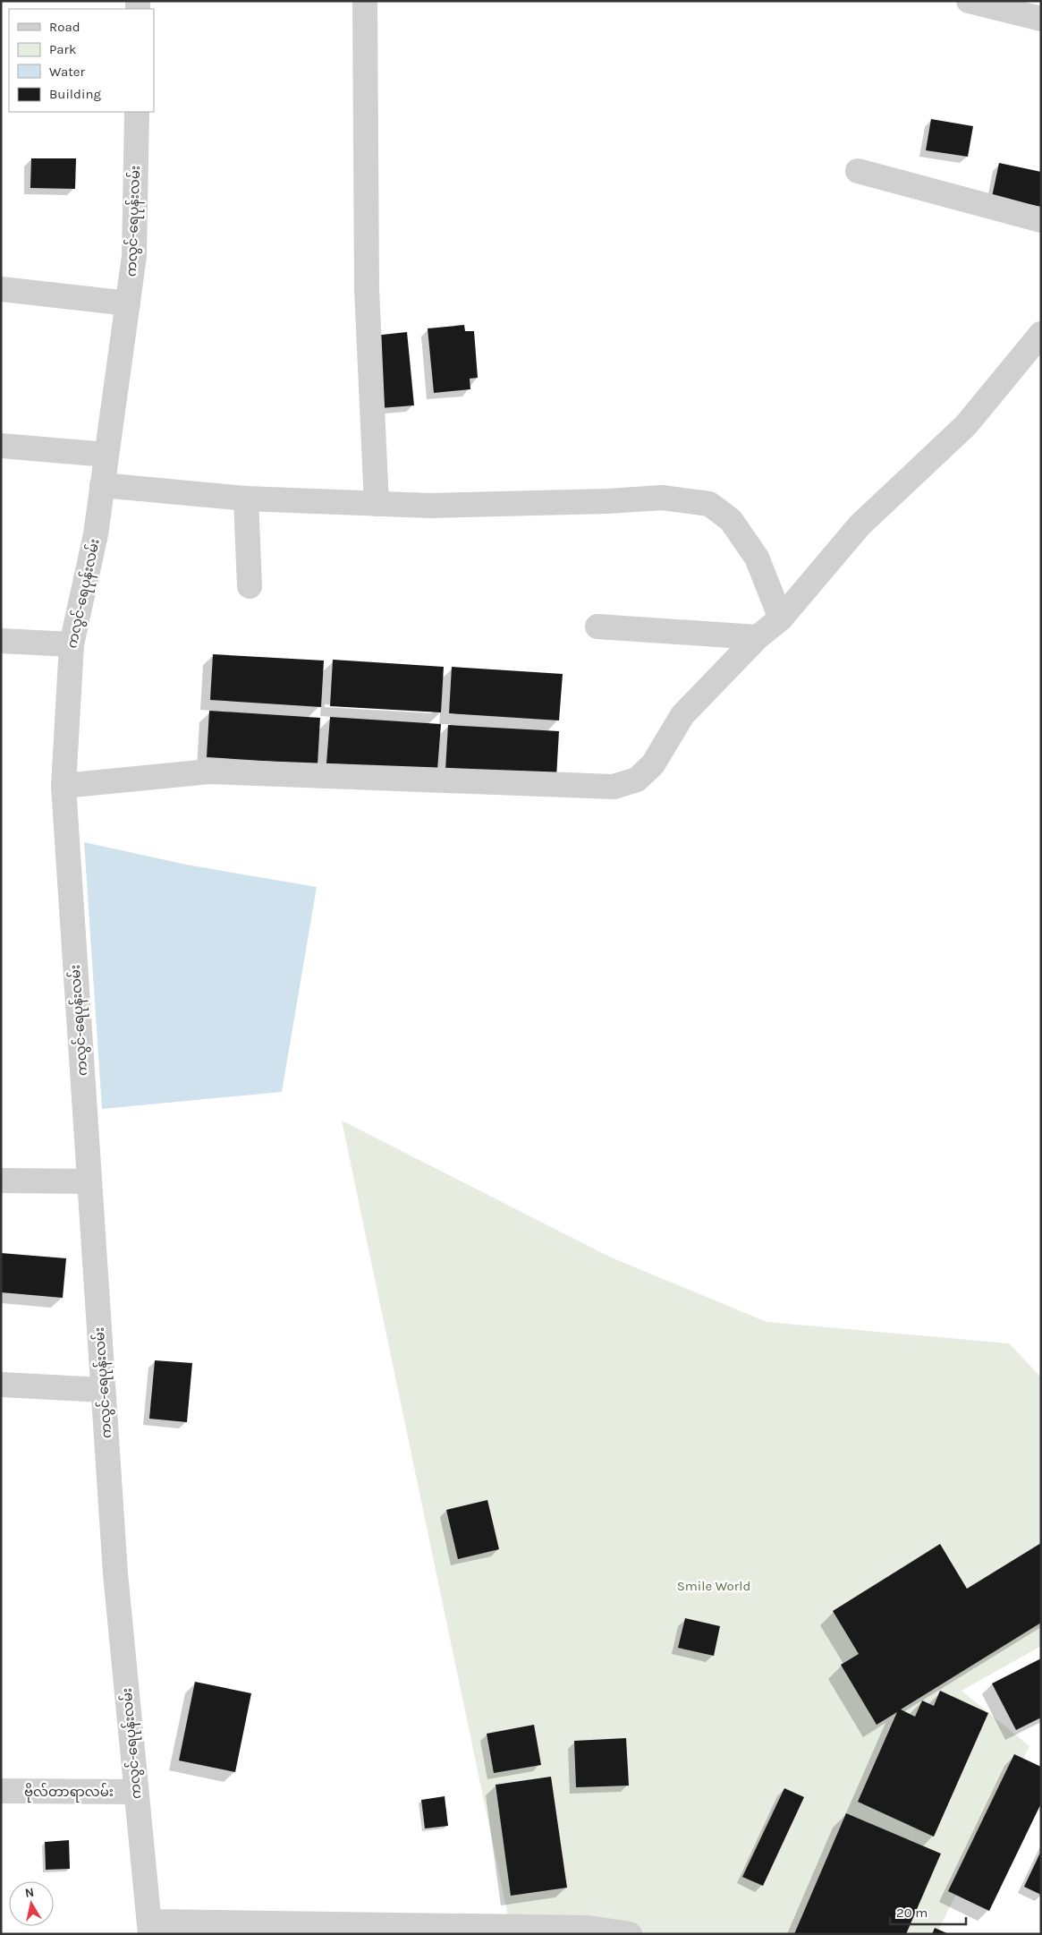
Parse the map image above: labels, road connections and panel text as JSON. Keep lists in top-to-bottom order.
{
  "streets": {
    "street": ["ကလွင်-ရေပုန်းလမ်း", "ဗိုလ်တာရာလမ်း"]
  },
  "crossings": [
    ["ကလွင်-ရေပုန်းလမ်း", "ဗိုလ်တာရာလမ်း"]
  ],
  "parks": ["Smile World"],
  "legend": [
    "Road",
    "Park",
    "Water",
    "Building"
  ],
  "scale_bar": "20 m",
  "north": "top"
}
